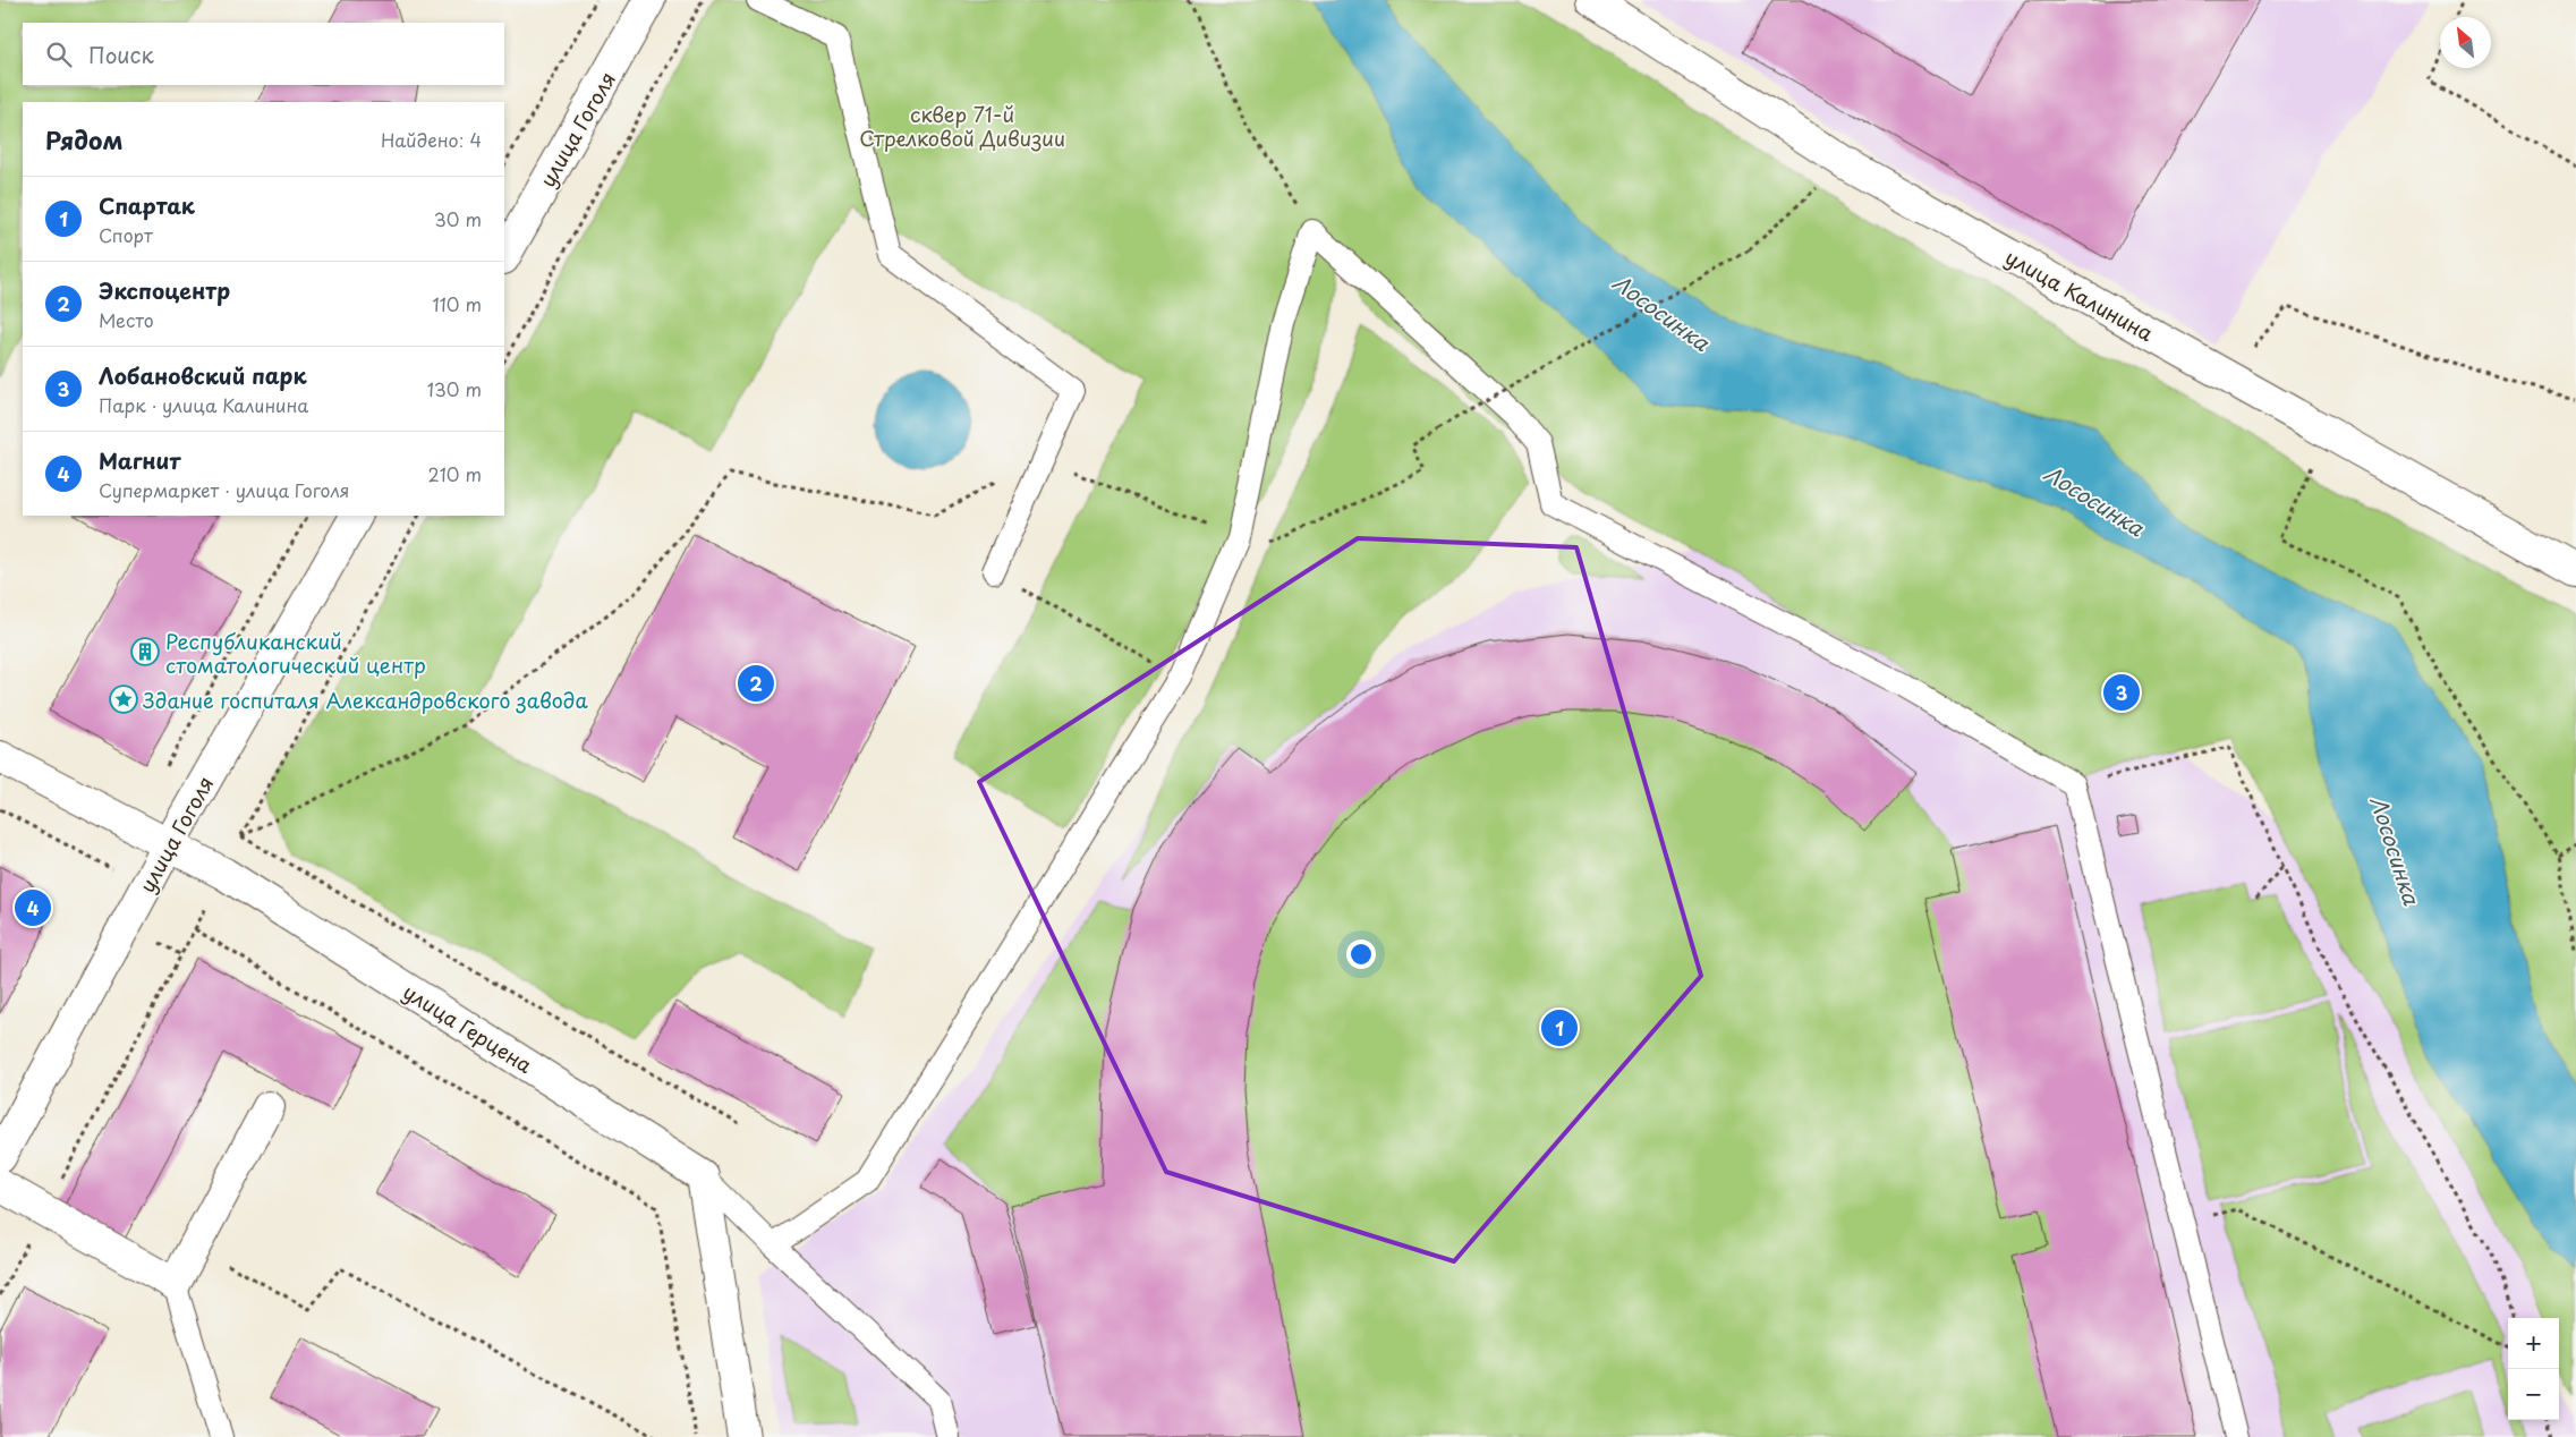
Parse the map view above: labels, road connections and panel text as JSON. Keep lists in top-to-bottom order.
{
  "streets": {
    "street": ["улица Гоголя", "улица Калинина", "улица Герцена"]
  },
  "crossings": [
    ["улица Гоголя", "улица Герцена"]
  ],
  "water": ["Лососинка"],
  "parks": ["сквер 71-й Стрелковой Дивизии"],
  "places": {
    "building": ["Республиканский стоматологический центр"],
    "place": ["Здание госпиталя Александровского завода"]
  },
  "north": "top left",
  "page": {
    "search": "Поиск",
    "heading": ["Рядом", "Найдено: 4"],
    "list": [
      {
        "mark": "1",
        "name": "Спартак",
        "note": "Спорт",
        "value": "30 m"
      },
      {
        "mark": "2",
        "name": "Экспоцентр",
        "note": "Место",
        "value": "110 m"
      },
      {
        "mark": "3",
        "name": "Лобановский парк",
        "note": "Парк · улица Калинина",
        "value": "130 m"
      },
      {
        "mark": "4",
        "name": "Магнит",
        "note": "Супермаркет · улица Гоголя",
        "value": "210 m"
      }
    ],
    "pins": [
      "2",
      "3",
      "4",
      "1"
    ],
    "map_buttons": ["+", "−"]
  }
}
